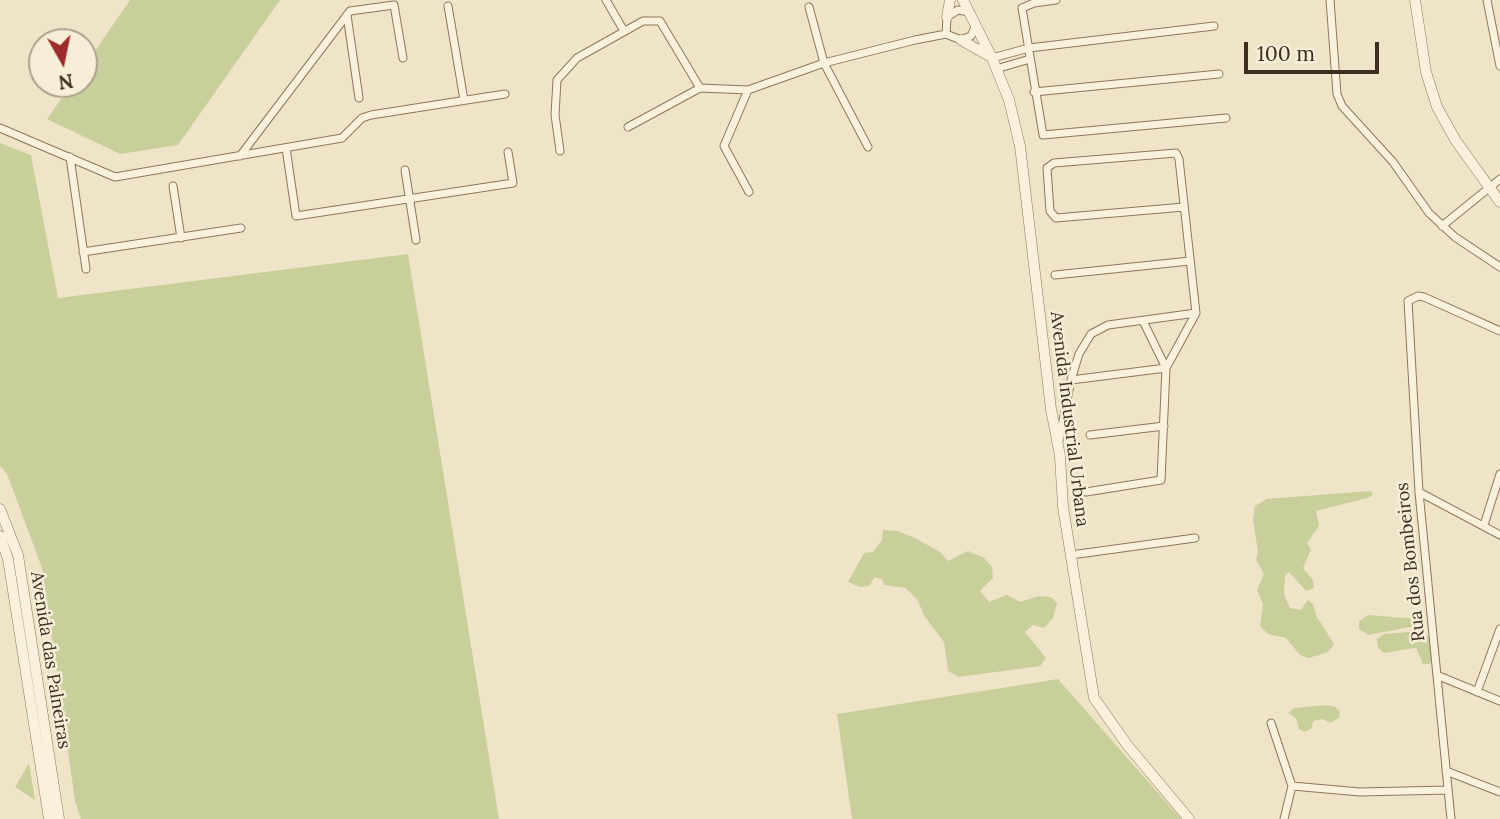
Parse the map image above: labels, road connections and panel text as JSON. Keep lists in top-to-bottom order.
{
  "streets": {
    "street": ["Avenida Industrial Urbana", "Rua dos Bombeiros", "Avenida das Palneiras"]
  },
  "scale_bar": "100 m",
  "north": "bottom"
}
